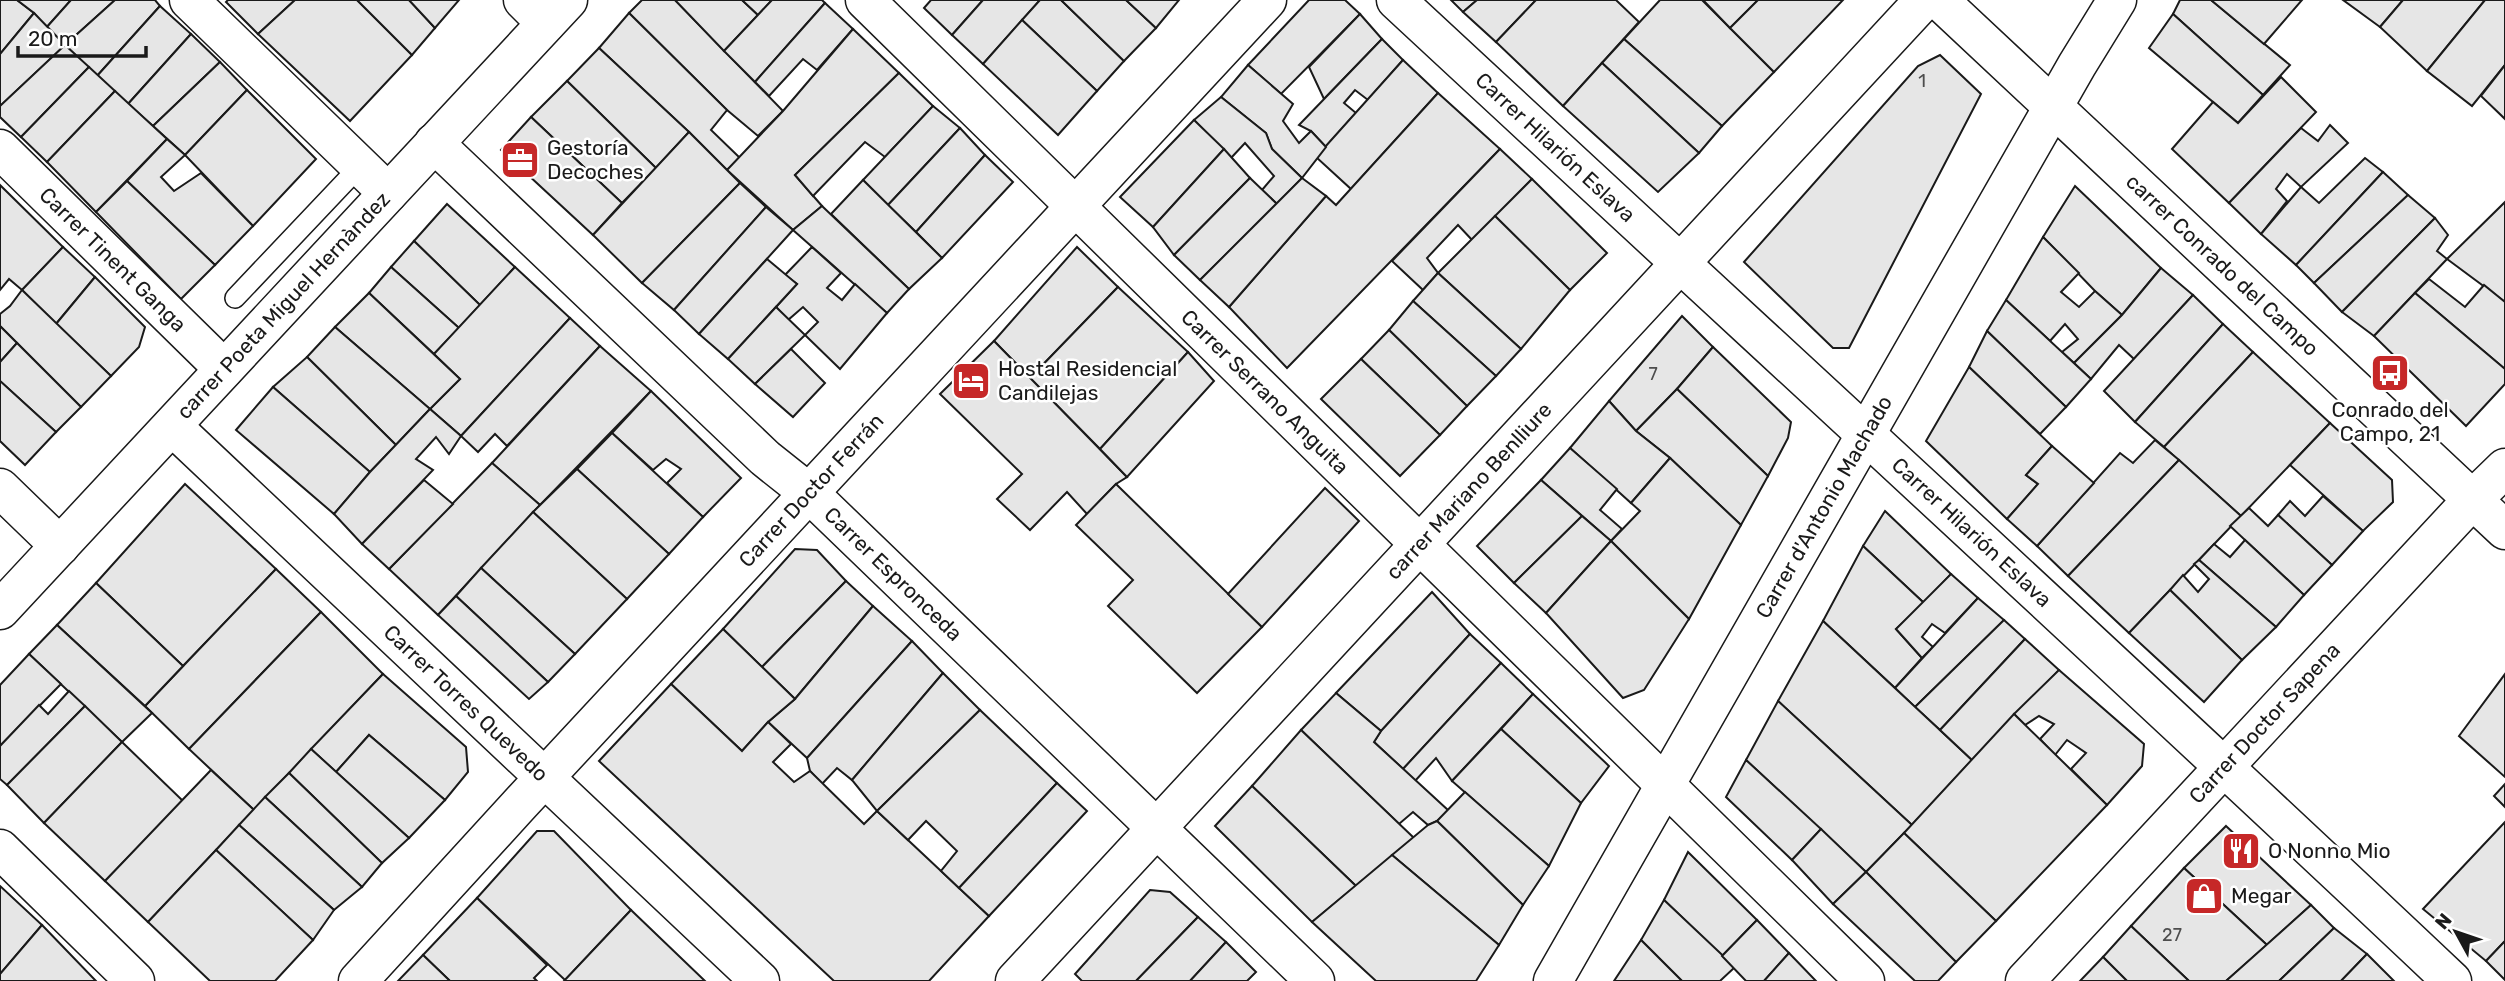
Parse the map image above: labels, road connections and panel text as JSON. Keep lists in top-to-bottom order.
{
  "streets": {
    "street": [
      "Carrer Hilarión Eslava",
      "Carrer Tinent Ganga",
      "carrer Conrado del Campo",
      "carrer Poeta Miguel Hernàndez",
      "Carrer Serrano Anguita",
      "Carrer Doctor Ferrán",
      "carrer Mariano Benlliure",
      "Carrer d'Antonio Machado",
      "Carrer Espronceda",
      "Carrer Torres Quevedo",
      "Carrer Doctor Sapena"
    ]
  },
  "crossings": [
    ["Carrer Hilarión Eslava", "carrer Mariano Benlliure"],
    ["Carrer Hilarión Eslava", "Carrer d'Antonio Machado"],
    ["Carrer Hilarión Eslava", "Carrer Doctor Sapena"],
    ["Carrer Tinent Ganga", "carrer Poeta Miguel Hernàndez"],
    ["carrer Conrado del Campo", "Carrer d'Antonio Machado"],
    ["carrer Conrado del Campo", "Carrer Doctor Sapena"],
    ["carrer Poeta Miguel Hernàndez", "Carrer Espronceda"],
    ["carrer Poeta Miguel Hernàndez", "Carrer Torres Quevedo"],
    ["Carrer Serrano Anguita", "Carrer Doctor Ferrán"],
    ["Carrer Serrano Anguita", "carrer Mariano Benlliure"],
    ["Carrer Serrano Anguita", "Carrer d'Antonio Machado"],
    ["Carrer Doctor Ferrán", "Carrer Espronceda"],
    ["Carrer Doctor Ferrán", "Carrer Torres Quevedo"],
    ["carrer Mariano Benlliure", "Carrer Espronceda"]
  ],
  "places": {
    "office": ["Gestoría Decoches"],
    "bus stop": ["Conrado del Campo, 21"],
    "hotel": ["Hostal Residencial Candilejas"],
    "restaurant": ["O Nonno Mio"],
    "shop": ["Megar"]
  },
  "house_numbers": ["1", "7", "27"],
  "scale_bar": "20 m",
  "north": "top left"
}
